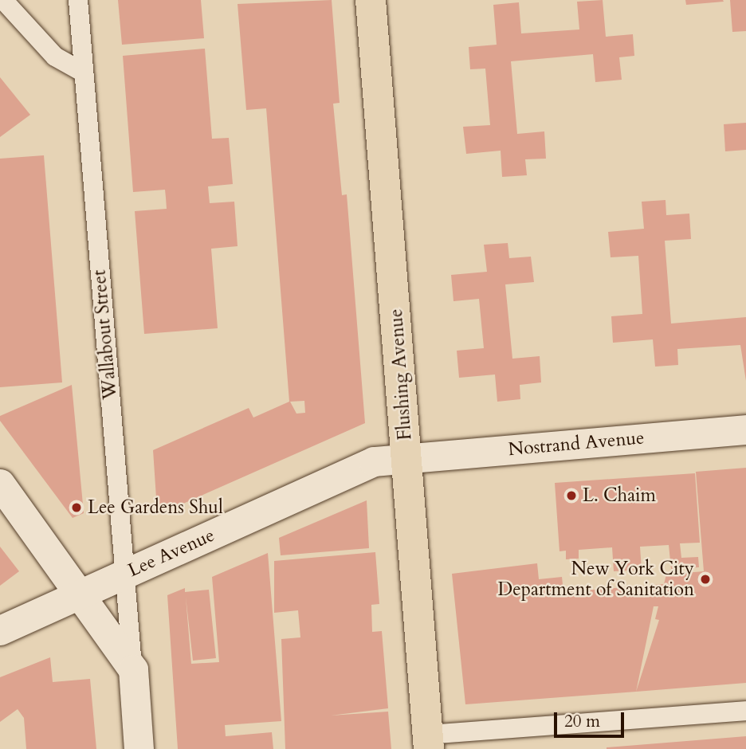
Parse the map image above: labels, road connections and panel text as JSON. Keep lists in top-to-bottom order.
{
  "streets": {
    "main road": [
      "Wallabout Street",
      "Flushing Avenue",
      "Nostrand Avenue",
      "Lee Avenue"
    ]
  },
  "crossings": [
    ["Wallabout Street", "Lee Avenue"],
    ["Flushing Avenue", "Nostrand Avenue"],
    ["Flushing Avenue", "Lee Avenue"],
    ["Nostrand Avenue", "Lee Avenue"]
  ],
  "places": ["L. Chaim", "Lee Gardens Shul", "New York City Department of Sanitation"],
  "scale_bar": "20 m"
}
